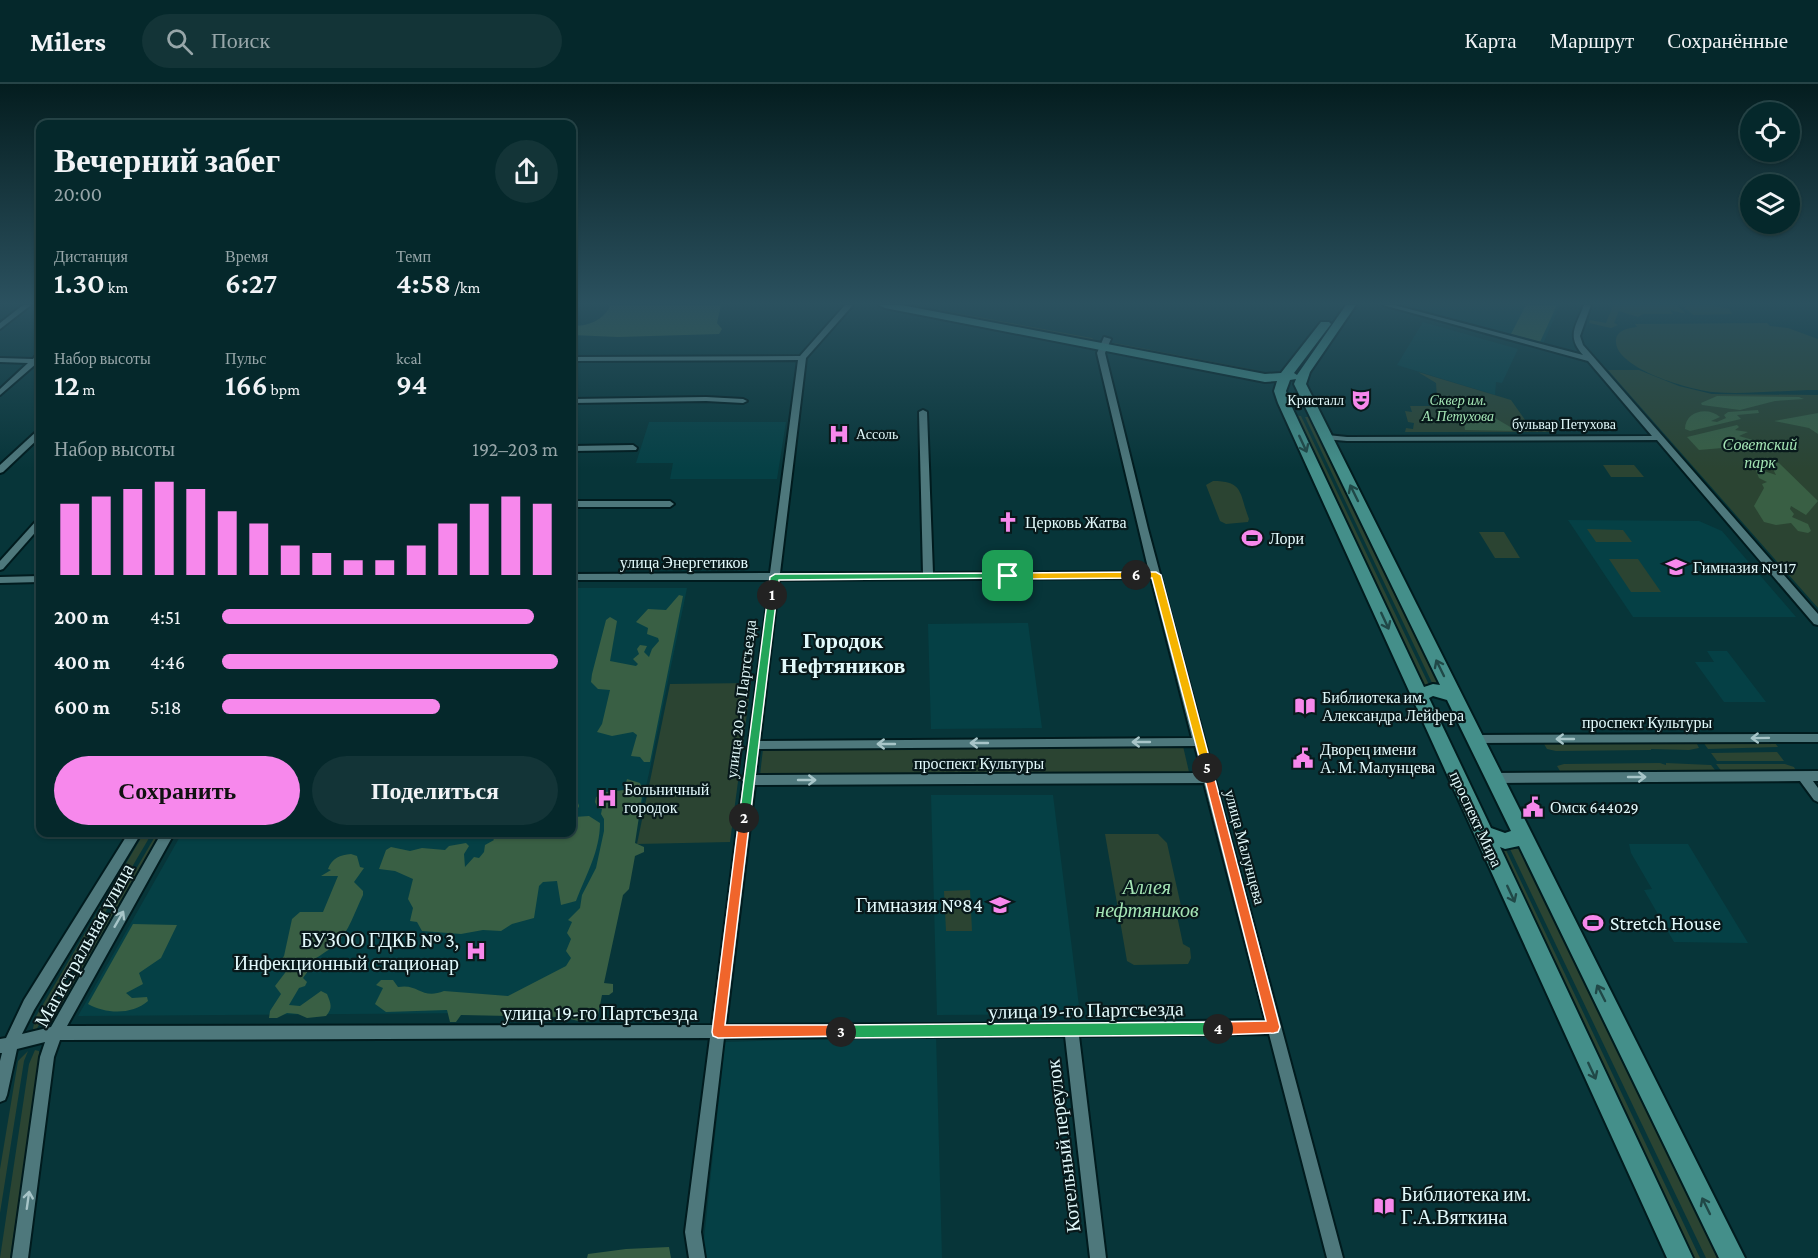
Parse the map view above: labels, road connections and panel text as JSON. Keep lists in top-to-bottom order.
{
  "streets": {
    "main road": ["проспект Мира"],
    "street": [
      "бульвар Петухова",
      "улица Энергетиков",
      "улица 20-го Партсъезда",
      "проспект Культуры",
      "улица Малунцева",
      "Магистральная улица",
      "улица 19-го Партсъезда",
      "Котельный переулок"
    ]
  },
  "crossings": [
    ["бульвар Петухова", "проспект Мира"],
    ["улица Энергетиков", "улица 20-го Партсъезда"],
    ["улица Энергетиков", "улица Малунцева"],
    ["улица 20-го Партсъезда", "проспект Культуры"],
    ["улица 20-го Партсъезда", "улица 19-го Партсъезда"],
    ["проспект Культуры", "проспект Мира"],
    ["проспект Культуры", "улица Малунцева"],
    ["улица Малунцева", "улица 19-го Партсъезда"],
    ["Магистральная улица", "улица 19-го Партсъезда"],
    ["улица 19-го Партсъезда", "Котельный переулок"]
  ],
  "districts": ["Городок Нефтяников"],
  "parks": ["Сквер им. А. Петухова", "Советский парк", "Аллея нефтяников"],
  "places": {
    "theatre": ["Кристалл"],
    "hospital": ["Ассоль", "Больничный городок", "БУЗОО ГДКБ № 3, Инфекционный стационар"],
    "church": ["Церковь Жатва"],
    "sports": ["Лори", "Stretch House"],
    "school or university": ["Гимназия №117", "Гимназия №84"],
    "library": ["Библиотека им. Александра Лейфера", "Библиотека им. Г.А.Вяткина"],
    "public building": ["Дворец имени А. М. Малунцева", "Омск 644029"]
  },
  "page": {
    "header": "Milers",
    "search": "Поиск",
    "nav": ["Карта", "Маршрут", "Сохранённые"],
    "heading": ["Вечерний забег", "20:00"],
    "stats": [
      ["Дистанция", "1.30 km"],
      ["Время", "6:27"],
      ["Темп", "4:58 /km"],
      ["Набор высоты", "12 m"],
      ["Пульс", "166 bpm"],
      ["kcal", "94"]
    ],
    "chart": ["Набор высоты", "192–203 m"],
    "pins": [
      "6",
      "1",
      "5",
      "2",
      "4",
      "3"
    ],
    "list": [
      {
        "name": "200 m",
        "note": "4:51"
      },
      {
        "name": "400 m",
        "note": "4:46"
      },
      {
        "name": "600 m",
        "note": "5:18"
      }
    ],
    "buttons": ["Сохранить", "Поделиться"]
  }
}
